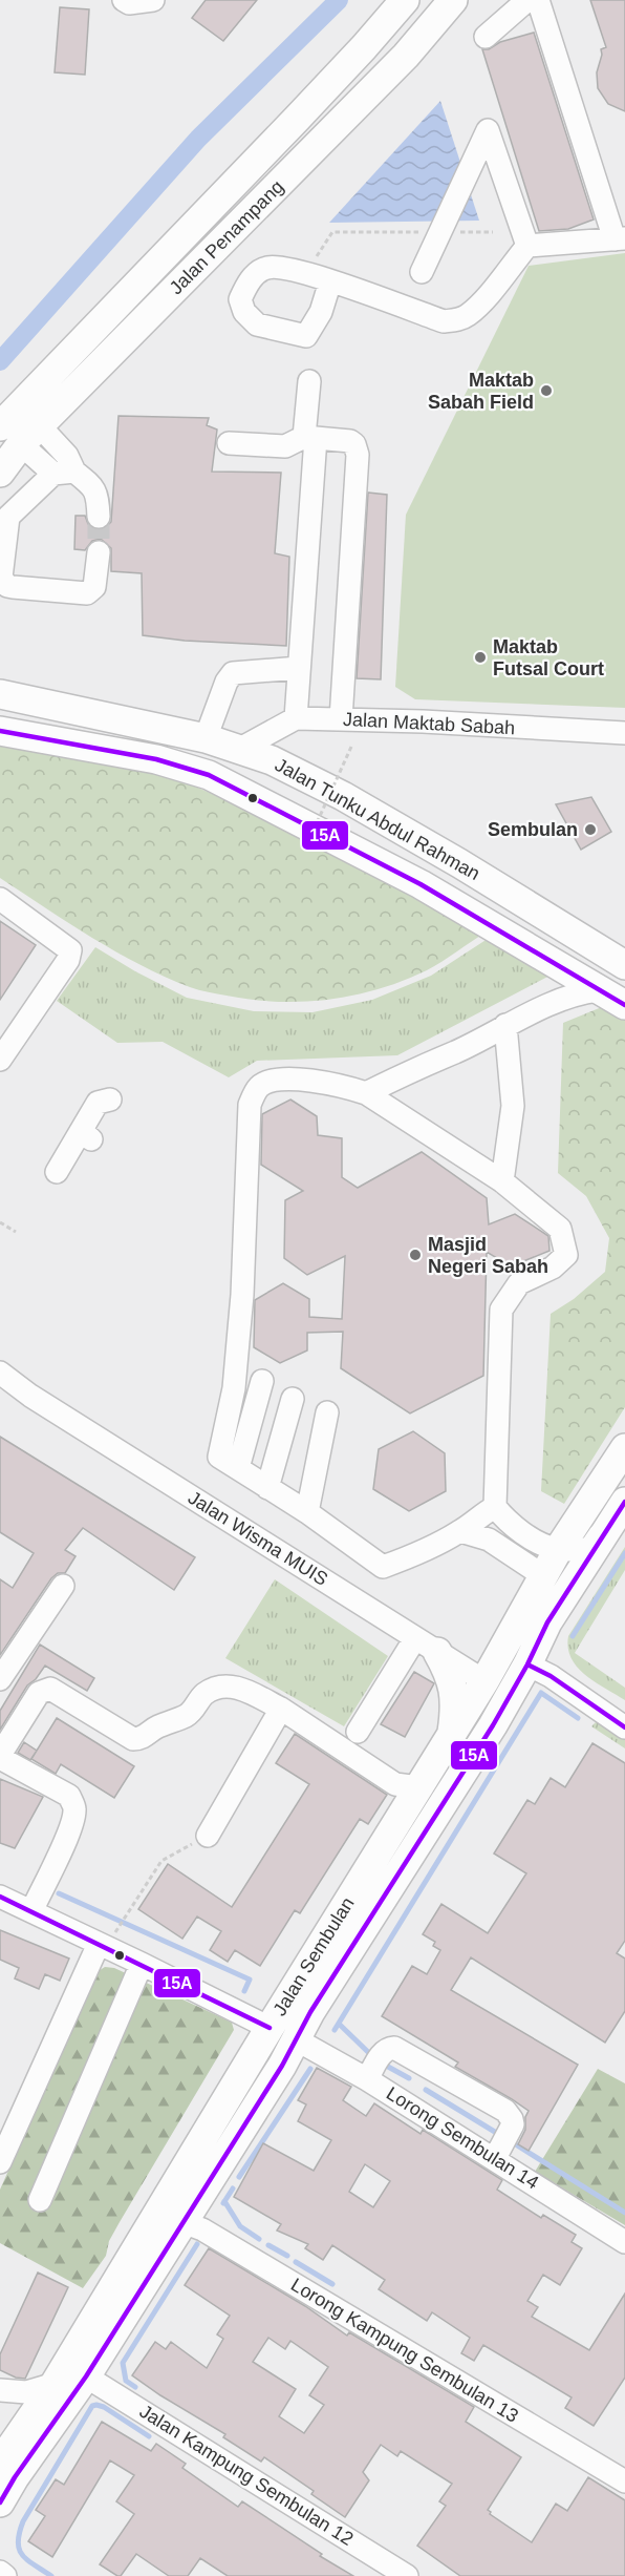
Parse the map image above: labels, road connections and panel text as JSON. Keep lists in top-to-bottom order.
{
  "streets": {
    "main road": ["Jalan Penampang", "Jalan Tunku Abdul Rahman", "Jalan Sembulan"],
    "street": [
      "Jalan Maktab Sabah",
      "Jalan Wisma MUIS",
      "Lorong Sembulan 14",
      "Lorong Kampung Sembulan 13",
      "Jalan Kampung Sembulan 12"
    ]
  },
  "crossings": [
    ["Jalan Wisma MUIS", "Jalan Sembulan"],
    ["Jalan Sembulan", "Lorong Sembulan 14"],
    ["Jalan Sembulan", "Lorong Kampung Sembulan 13"],
    ["Jalan Sembulan", "Jalan Kampung Sembulan 12"]
  ],
  "places": [
    "Maktab Sabah Field",
    "Maktab Futsal Court",
    "Sembulan",
    "Masjid Negeri Sabah"
  ],
  "lines": ["transit line 15A"]
}
